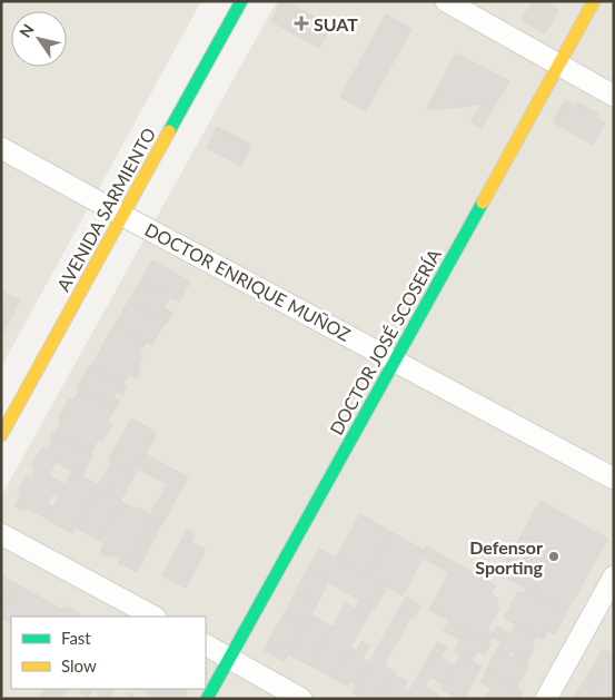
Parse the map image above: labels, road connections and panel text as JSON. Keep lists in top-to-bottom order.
{
  "streets": {
    "street": ["AVENIDA SARMIENTO", "DOCTOR ENRIQUE MUÑOZ", "DOCTOR JOSÉ SCOSERÍA"]
  },
  "crossings": [
    ["AVENIDA SARMIENTO", "DOCTOR ENRIQUE MUÑOZ"],
    ["DOCTOR ENRIQUE MUÑOZ", "DOCTOR JOSÉ SCOSERÍA"]
  ],
  "places": {
    "health": ["SUAT"],
    "other": ["Defensor Sporting"]
  },
  "legend": ["Fast", "Slow"],
  "north": "top left"
}
